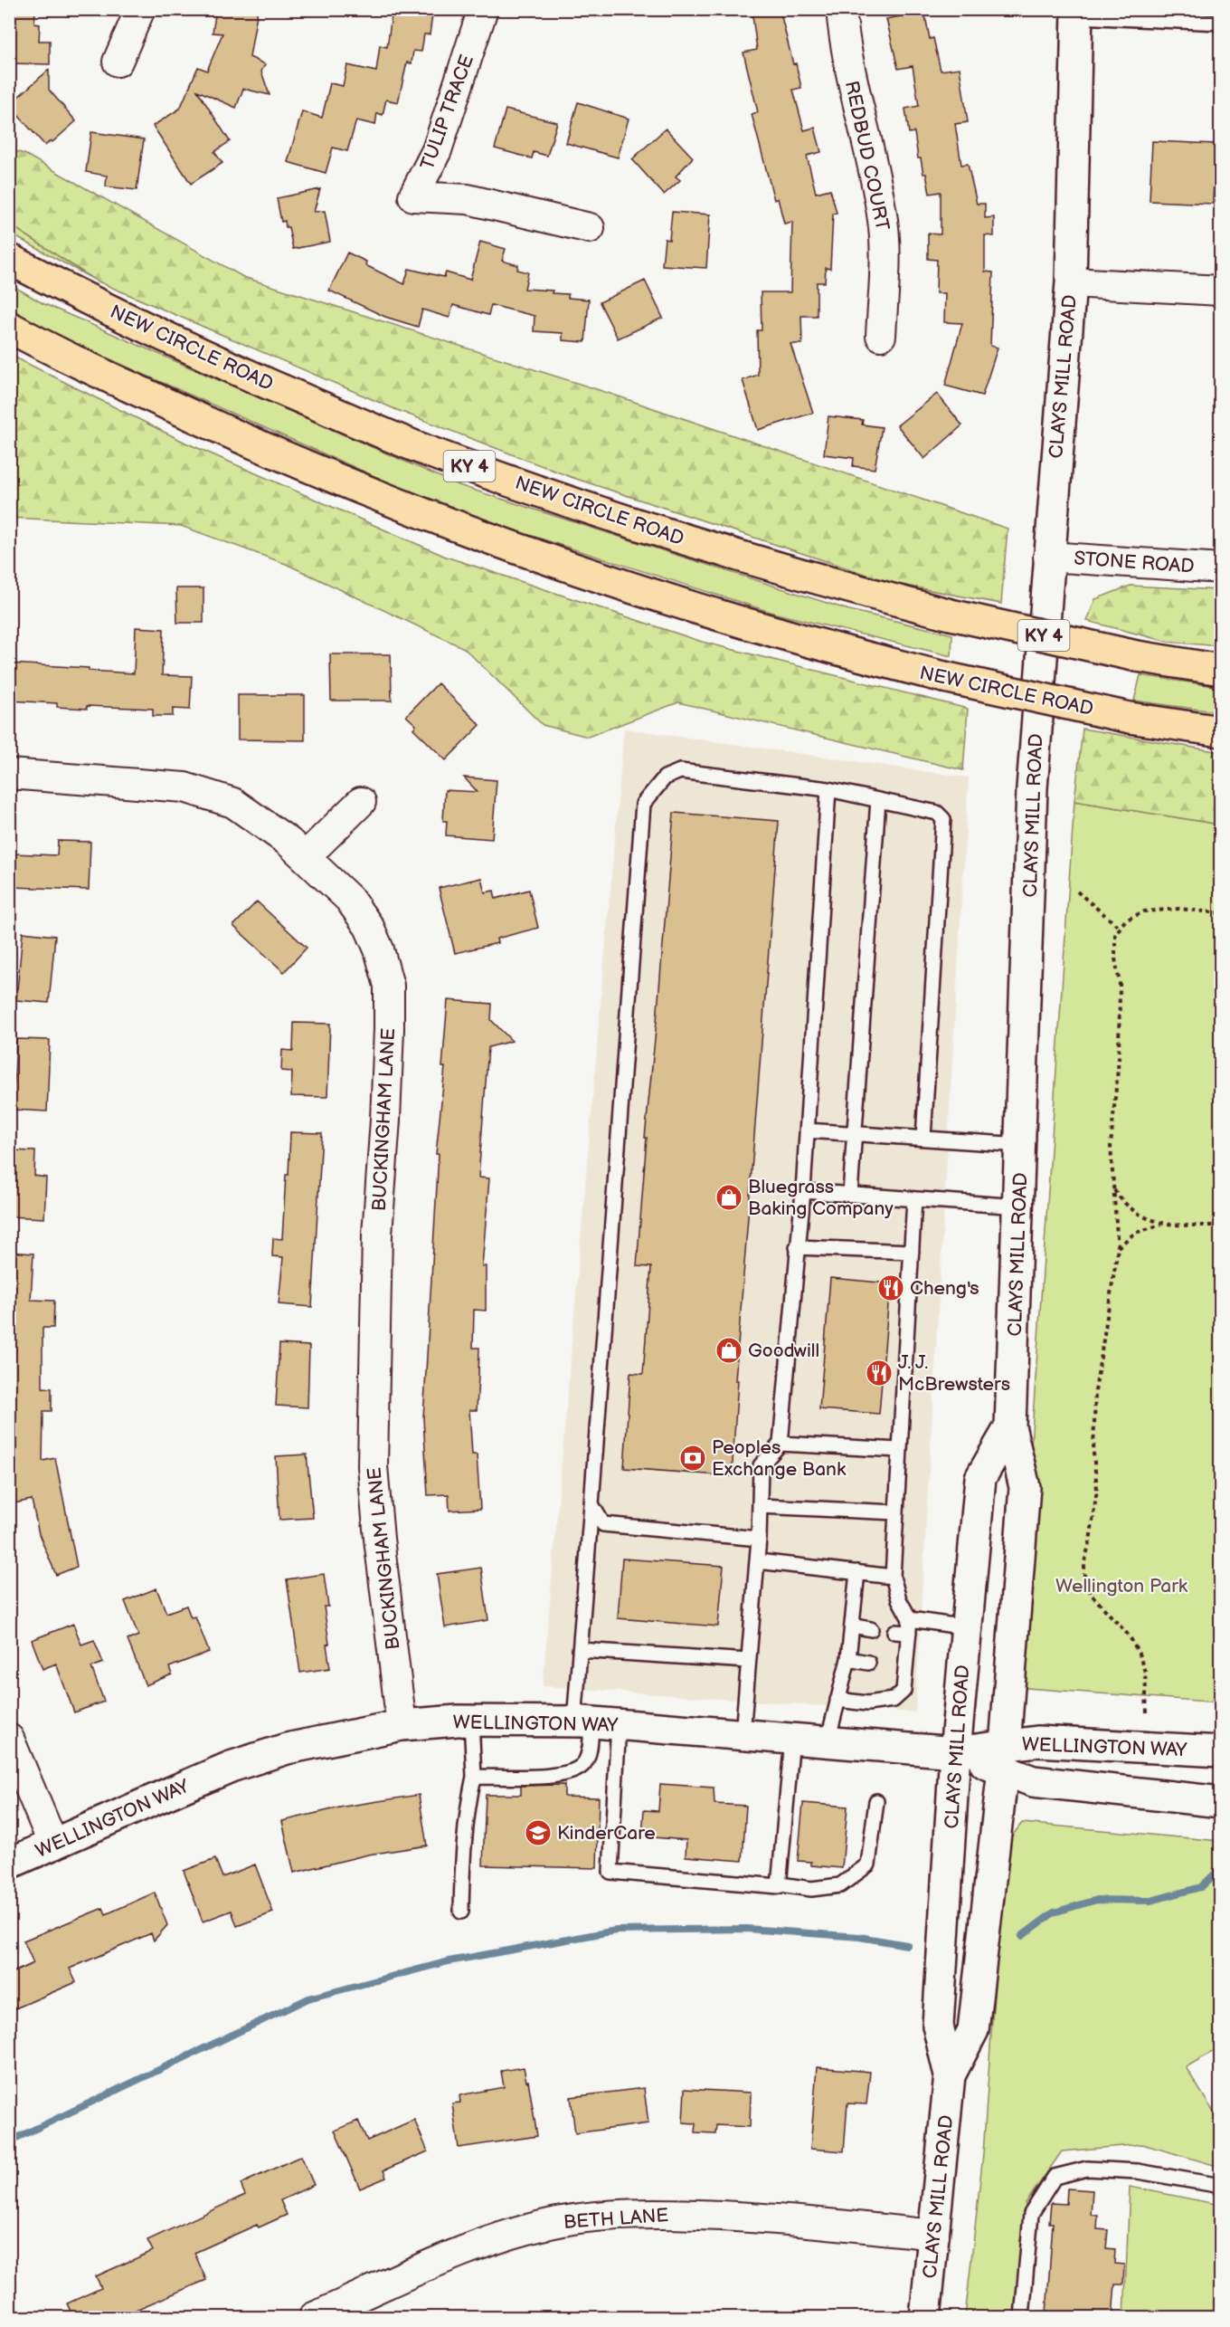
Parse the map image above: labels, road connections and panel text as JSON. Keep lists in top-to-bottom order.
{
  "streets": {
    "highway": ["NEW CIRCLE ROAD", "KY 4"],
    "main road": ["CLAYS MILL ROAD", "WELLINGTON WAY"],
    "street": [
      "TULIP TRACE",
      "REDBUD COURT",
      "STONE ROAD",
      "BUCKINGHAM LANE",
      "BETH LANE"
    ]
  },
  "crossings": [
    ["CLAYS MILL ROAD", "STONE ROAD"],
    ["CLAYS MILL ROAD", "WELLINGTON WAY"],
    ["CLAYS MILL ROAD", "BETH LANE"],
    ["BUCKINGHAM LANE", "WELLINGTON WAY"]
  ],
  "parks": ["Wellington Park"],
  "places": {
    "shop": ["Bluegrass Baking Company", "Goodwill"],
    "restaurant": ["Cheng's", "J. J. McBrewsters"],
    "bank": ["Peoples Exchange Bank"],
    "school or university": ["KinderCare"]
  }
}
